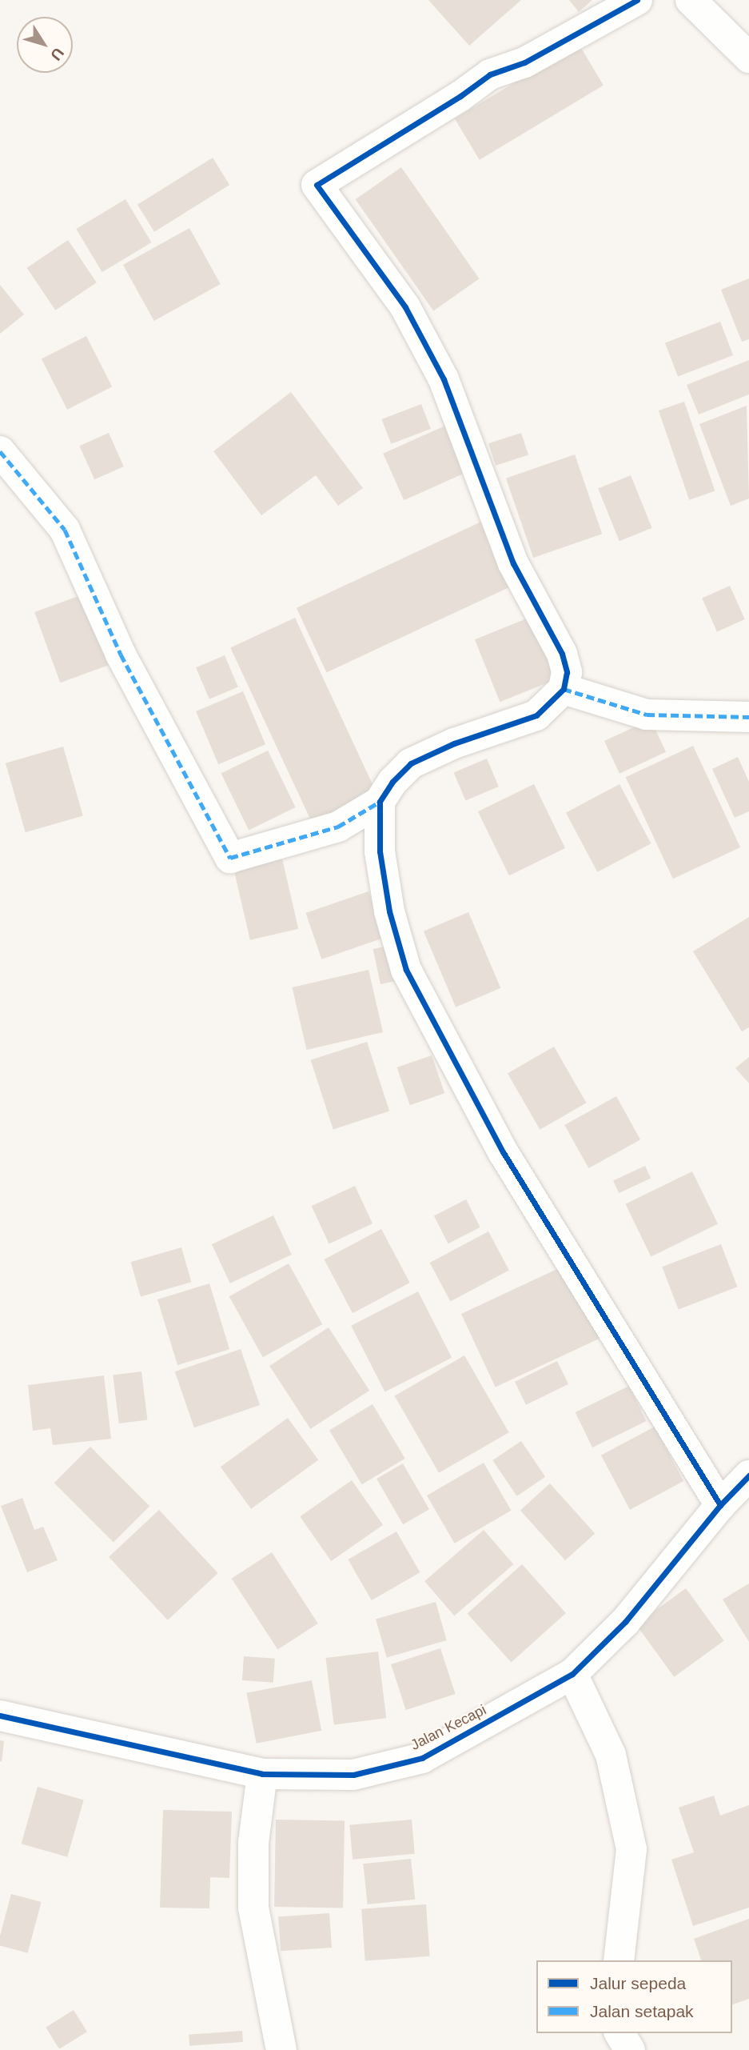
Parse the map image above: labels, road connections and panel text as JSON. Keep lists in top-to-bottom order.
{
  "streets": {
    "street": ["Jalan Kecapi"]
  },
  "legend": ["Jalur sepeda", "Jalan setapak"],
  "north": "bottom right"
}
